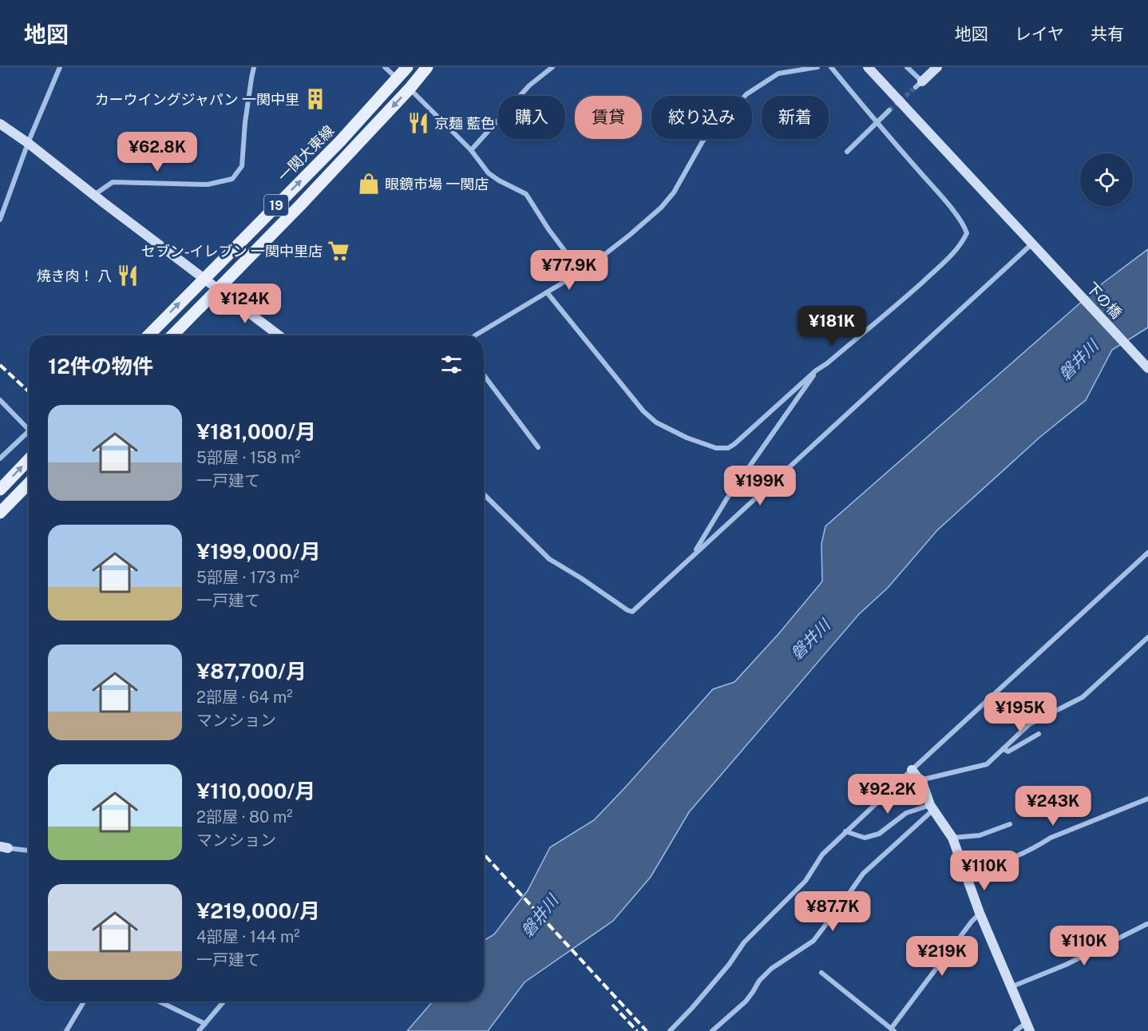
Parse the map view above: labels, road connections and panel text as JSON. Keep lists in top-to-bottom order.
{
  "streets": {
    "main road": ["一関大東線", "19"],
    "street": ["下の橋"]
  },
  "water": ["磐井川"],
  "places": {
    "building": ["カーウイングジャパン 一関中里"],
    "restaurant": ["京麺 藍色", "焼き肉！ 八"],
    "shop": ["眼鏡市場 一関店"],
    "supermarket": ["セブン-イレブン 一関中里店"]
  },
  "page": {
    "header": "地図",
    "nav": ["地図", "レイヤ", "共有"],
    "chip": [
      "購入",
      "賃貸",
      "絞り込み",
      "新着"
    ],
    "price": [
      "¥62.8K",
      "¥77.9K",
      "¥124K",
      "¥181K",
      "¥199K",
      "¥195K",
      "¥92.2K",
      "¥243K",
      "¥110K",
      "¥87.7K",
      "¥110K",
      "¥219K"
    ],
    "heading": "12件の物件",
    "list": [
      {
        "name": "¥181,000/月",
        "note": "5部屋 · 158 m² · 一戸建て"
      },
      {
        "name": "¥199,000/月",
        "note": "5部屋 · 173 m² · 一戸建て"
      },
      {
        "name": "¥87,700/月",
        "note": "2部屋 · 64 m² · マンション"
      },
      {
        "name": "¥110,000/月",
        "note": "2部屋 · 80 m² · マンション"
      },
      {
        "name": "¥219,000/月",
        "note": "4部屋 · 144 m² · 一戸建て"
      }
    ]
  }
}
